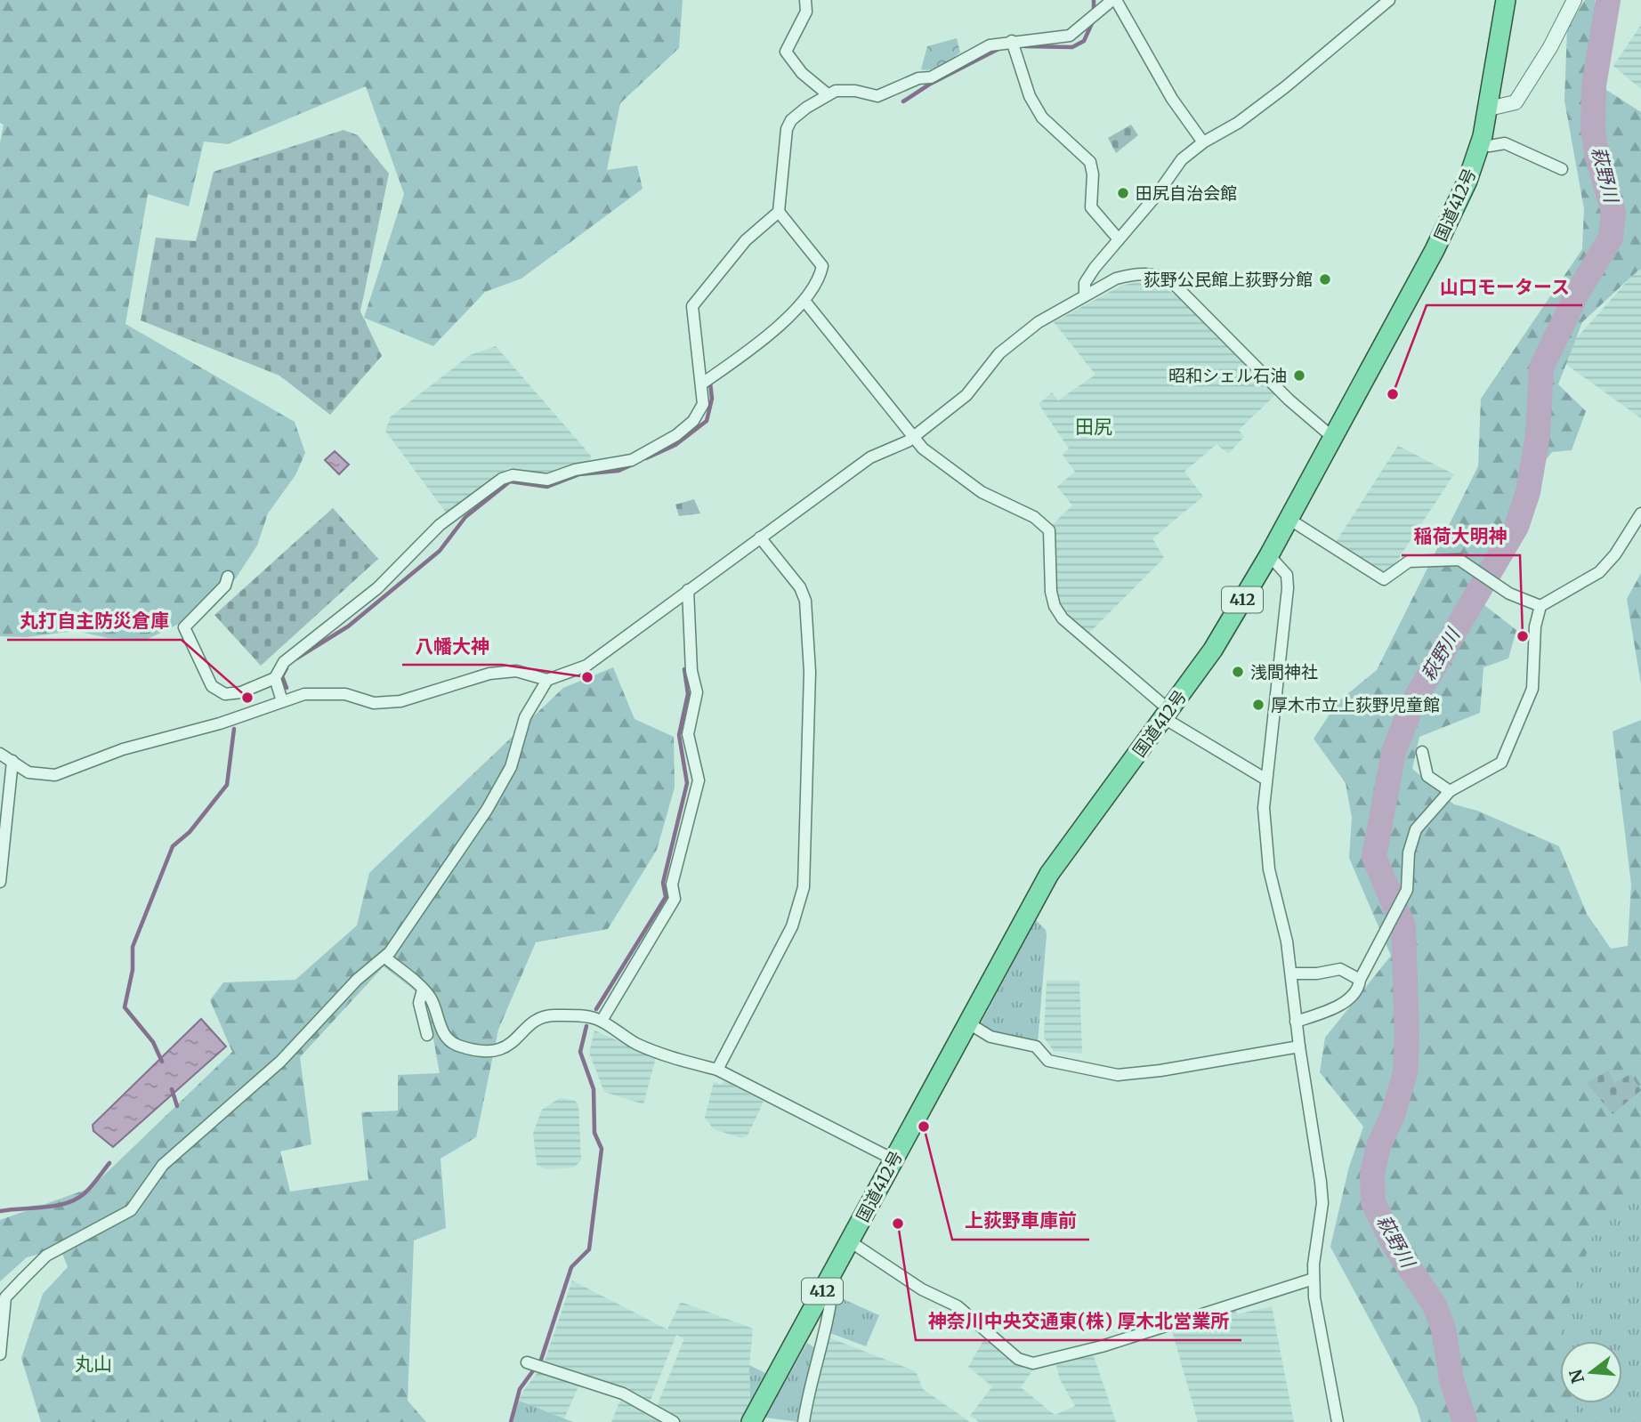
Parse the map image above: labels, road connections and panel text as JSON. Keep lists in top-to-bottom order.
{
  "streets": {
    "highway": ["国道412号", "412"]
  },
  "districts": ["田尻", "丸山"],
  "water": ["萩野川"],
  "places": [
    "田尻自治会館",
    "荻野公民館上荻野分館",
    "昭和シェル石油",
    "山口モータース",
    "稲荷大明神",
    "浅間神社",
    "八幡大神",
    "丸打自主防災倉庫",
    "厚木市立上荻野児童館",
    "上荻野車庫前",
    "神奈川中央交通東(株) 厚木北営業所"
  ],
  "north": "left"
}
